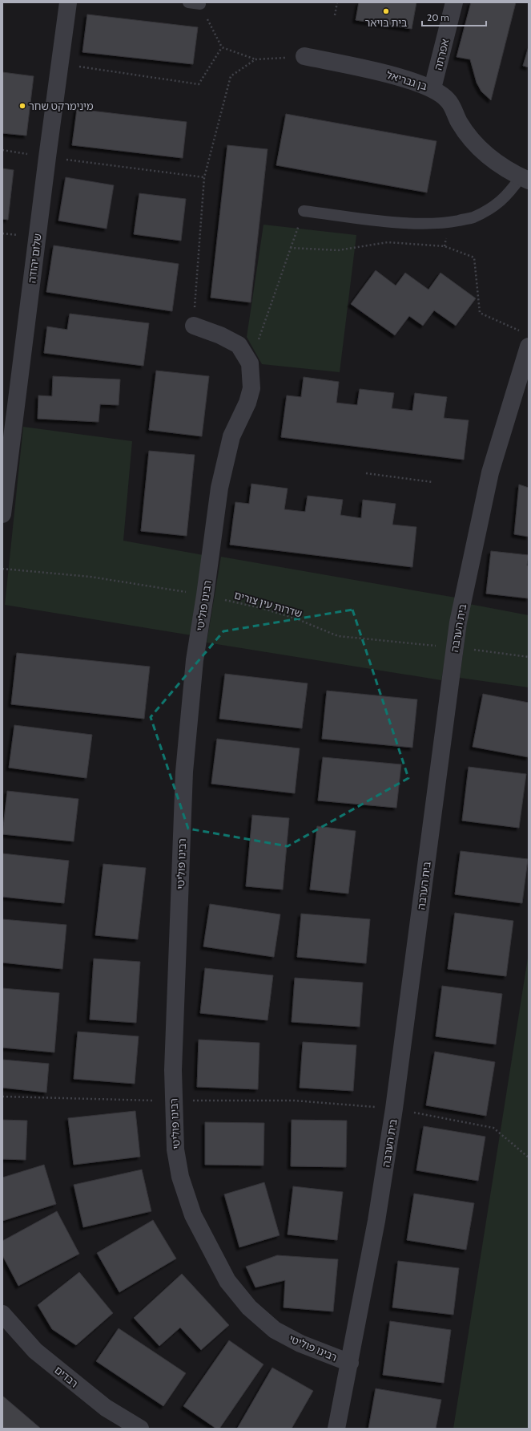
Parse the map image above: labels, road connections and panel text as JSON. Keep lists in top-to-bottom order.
{
  "streets": {
    "street": [
      "אפרתה",
      "בן גבריאל",
      "שלום יהודה",
      "רבינו פוליטי",
      "בית הערבה",
      "רבדים"
    ],
    "path": ["שדרות עין צורים"]
  },
  "crossings": [
    ["אפרתה", "בן גבריאל"],
    ["שדרות עין צורים", "רבינו פוליטי"],
    ["שדרות עין צורים", "בית הערבה"],
    ["רבינו פוליטי", "בית הערבה"]
  ],
  "places": ["בית בויאר", "מינימרקט שחר"],
  "scale_bar": "20 m"
}
